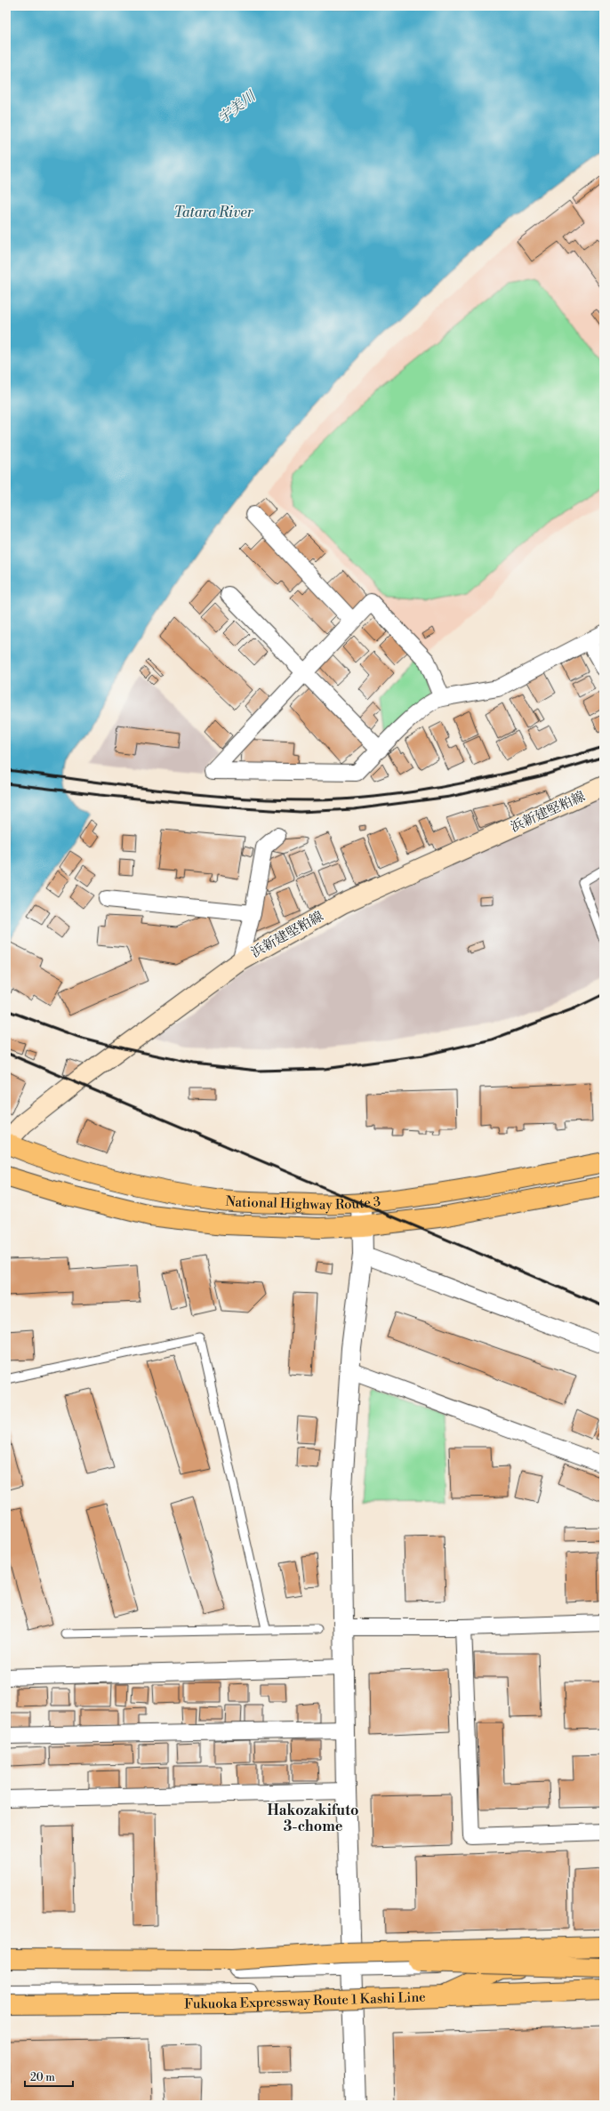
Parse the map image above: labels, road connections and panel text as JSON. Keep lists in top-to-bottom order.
{
  "streets": {
    "highway": ["National Highway Route 3", "Fukuoka Expressway Route 1 Kashi Line"],
    "main road": ["浜新建堅粕線"]
  },
  "crossings": [
    ["浜新建堅粕線", "National Highway Route 3"]
  ],
  "districts": ["Hakozakifuto 3-chome"],
  "water": ["宇美川", "Tatara River"],
  "scale_bar": "20 m"
}
